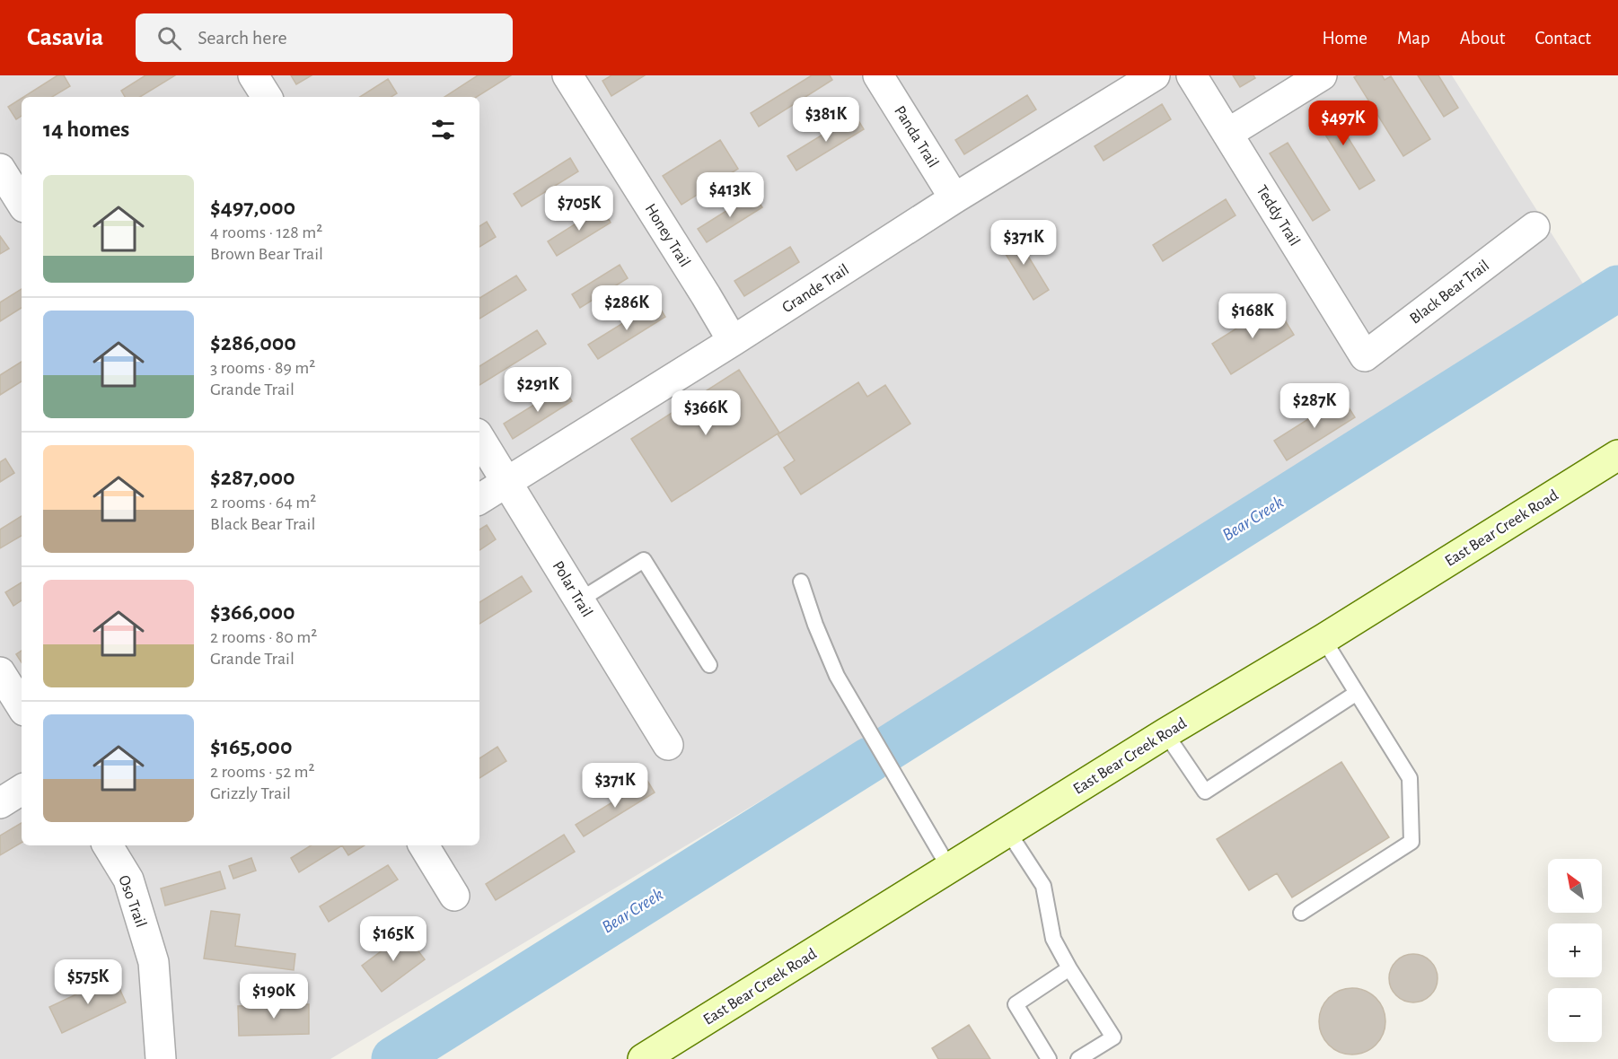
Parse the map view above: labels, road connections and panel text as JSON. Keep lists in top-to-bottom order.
{
  "streets": {
    "main road": ["East Bear Creek Road"],
    "street": [
      "Panda Trail",
      "Teddy Trail",
      "Honey Trail",
      "Grande Trail",
      "Black Bear Trail",
      "Polar Trail",
      "Oso Trail"
    ]
  },
  "crossings": [
    ["Panda Trail", "Grande Trail"],
    ["Teddy Trail", "Black Bear Trail"],
    ["Honey Trail", "Grande Trail"],
    ["Grande Trail", "Polar Trail"]
  ],
  "water": ["Bear Creek"],
  "north": "top left",
  "page": {
    "header": "Casavia",
    "search": "Search here",
    "nav": [
      "Home",
      "Map",
      "About",
      "Contact"
    ],
    "price": [
      "$381K",
      "$497K",
      "$413K",
      "$705K",
      "$371K",
      "$286K",
      "$168K",
      "$291K",
      "$287K",
      "$366K",
      "$371K",
      "$165K",
      "$575K",
      "$190K"
    ],
    "heading": "14 homes",
    "list": [
      {
        "name": "$497,000",
        "note": "4 rooms · 128 m² · Brown Bear Trail"
      },
      {
        "name": "$286,000",
        "note": "3 rooms · 89 m² · Grande Trail"
      },
      {
        "name": "$287,000",
        "note": "2 rooms · 64 m² · Black Bear Trail"
      },
      {
        "name": "$366,000",
        "note": "2 rooms · 80 m² · Grande Trail"
      },
      {
        "name": "$165,000",
        "note": "2 rooms · 52 m² · Grizzly Trail"
      }
    ],
    "map_buttons": ["+", "−"]
  }
}
